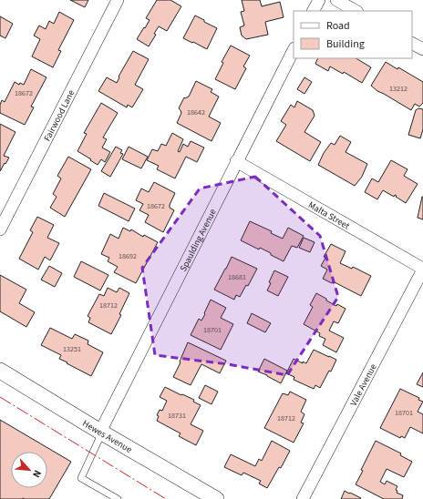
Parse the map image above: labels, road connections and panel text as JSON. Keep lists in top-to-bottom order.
{
  "streets": {
    "street": [
      "Fairwood Lane",
      "Malta Street",
      "Spaulding Avenue",
      "Vale Avenue",
      "Hewes Avenue"
    ]
  },
  "crossings": [
    ["Malta Street", "Spaulding Avenue"],
    ["Malta Street", "Vale Avenue"],
    ["Spaulding Avenue", "Hewes Avenue"]
  ],
  "house_numbers": [
    "13212",
    "18672",
    "18642",
    "18672",
    "18692",
    "18681",
    "18712",
    "18701",
    "13251",
    "18701",
    "18731",
    "18712"
  ],
  "legend": ["Road", "Building"],
  "north": "bottom right"
}
